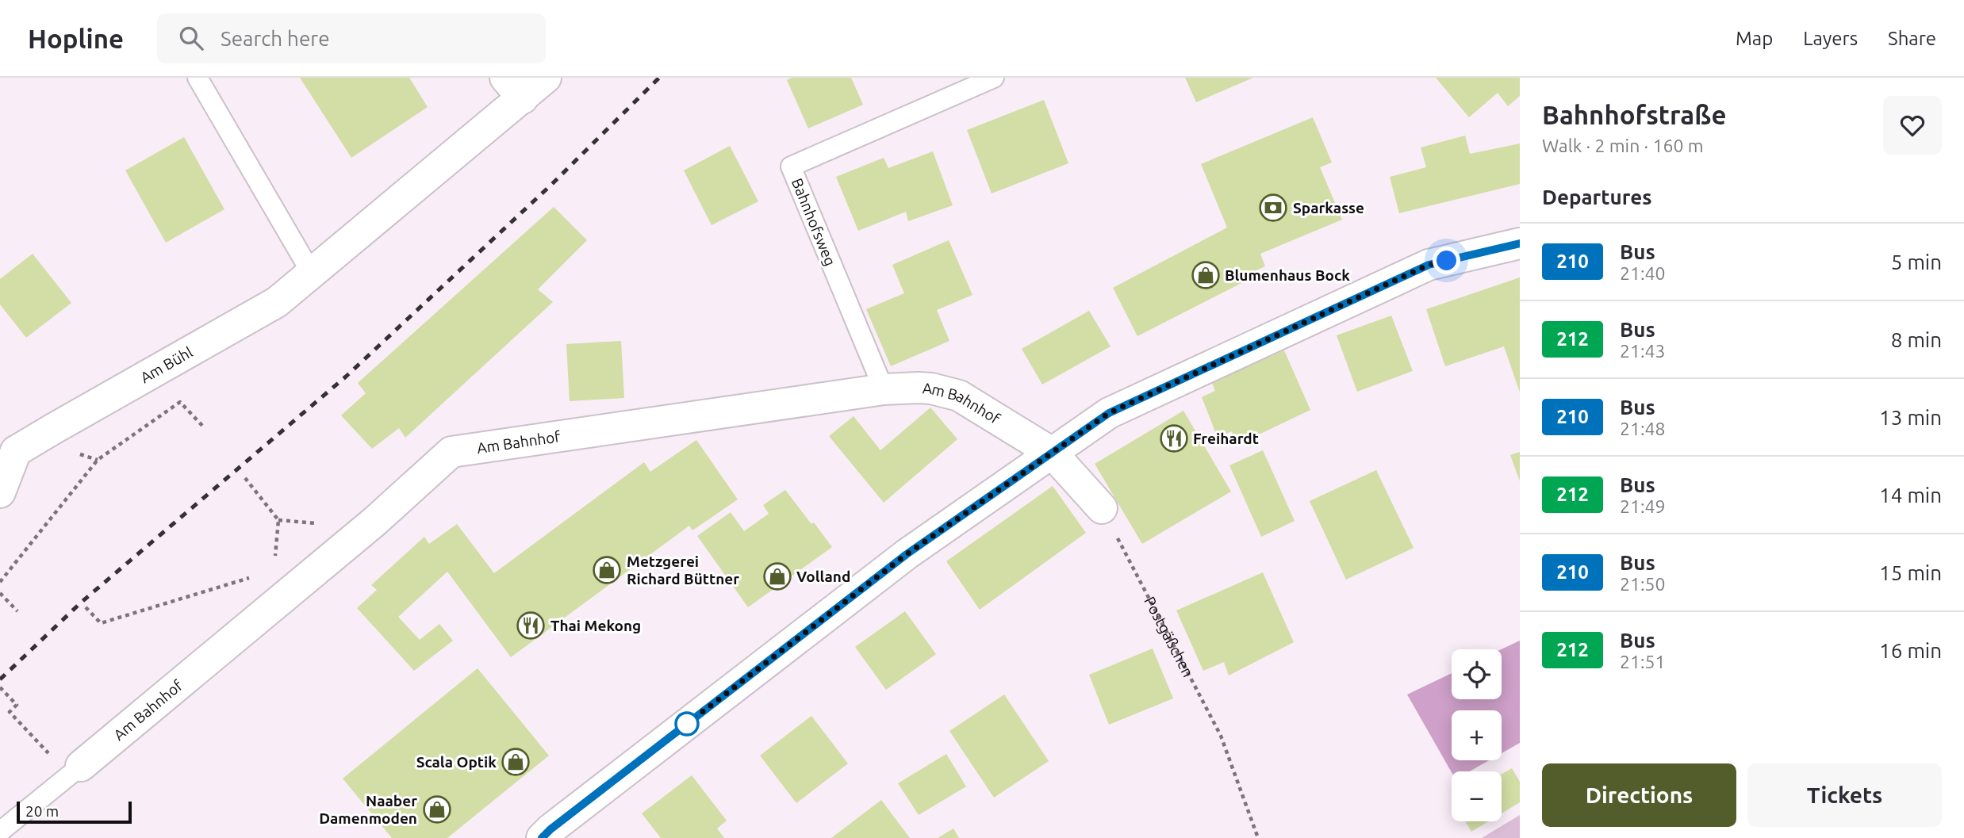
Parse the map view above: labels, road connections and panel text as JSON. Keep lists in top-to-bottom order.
{
  "streets": {
    "street": ["Am Bühl", "Am Bahnhof"],
    "lane": ["Bahnhofsweg"],
    "path": ["Postgäßchen"]
  },
  "crossings": [
    ["Bahnhofsweg", "Am Bahnhof"]
  ],
  "places": {
    "bank": ["Sparkasse"],
    "shop": [
      "Blumenhaus Bock",
      "Metzgerei Richard Büttner",
      "Volland",
      "Scala Optik",
      "Naaber Damenmoden"
    ],
    "restaurant": ["Freihardt", "Thai Mekong"]
  },
  "lines": ["bus line 210"],
  "scale_bar": "20 m",
  "page": {
    "header": "Hopline",
    "search": "Search here",
    "nav": ["Map", "Layers", "Share"],
    "heading": [
      ["Bahnhofstraße", "Walk · 2 min · 160 m"],
      "Departures"
    ],
    "list": [
      {
        "mark": "210",
        "name": "Bus",
        "note": "21:40",
        "value": "5 min"
      },
      {
        "mark": "212",
        "name": "Bus",
        "note": "21:43",
        "value": "8 min"
      },
      {
        "mark": "210",
        "name": "Bus",
        "note": "21:48",
        "value": "13 min"
      },
      {
        "mark": "212",
        "name": "Bus",
        "note": "21:49",
        "value": "14 min"
      },
      {
        "mark": "210",
        "name": "Bus",
        "note": "21:50",
        "value": "15 min"
      },
      {
        "mark": "212",
        "name": "Bus",
        "note": "21:51",
        "value": "16 min"
      }
    ],
    "map_buttons": ["+", "−"],
    "buttons": ["Directions", "Tickets"],
    "scale": "20 m"
  }
}
